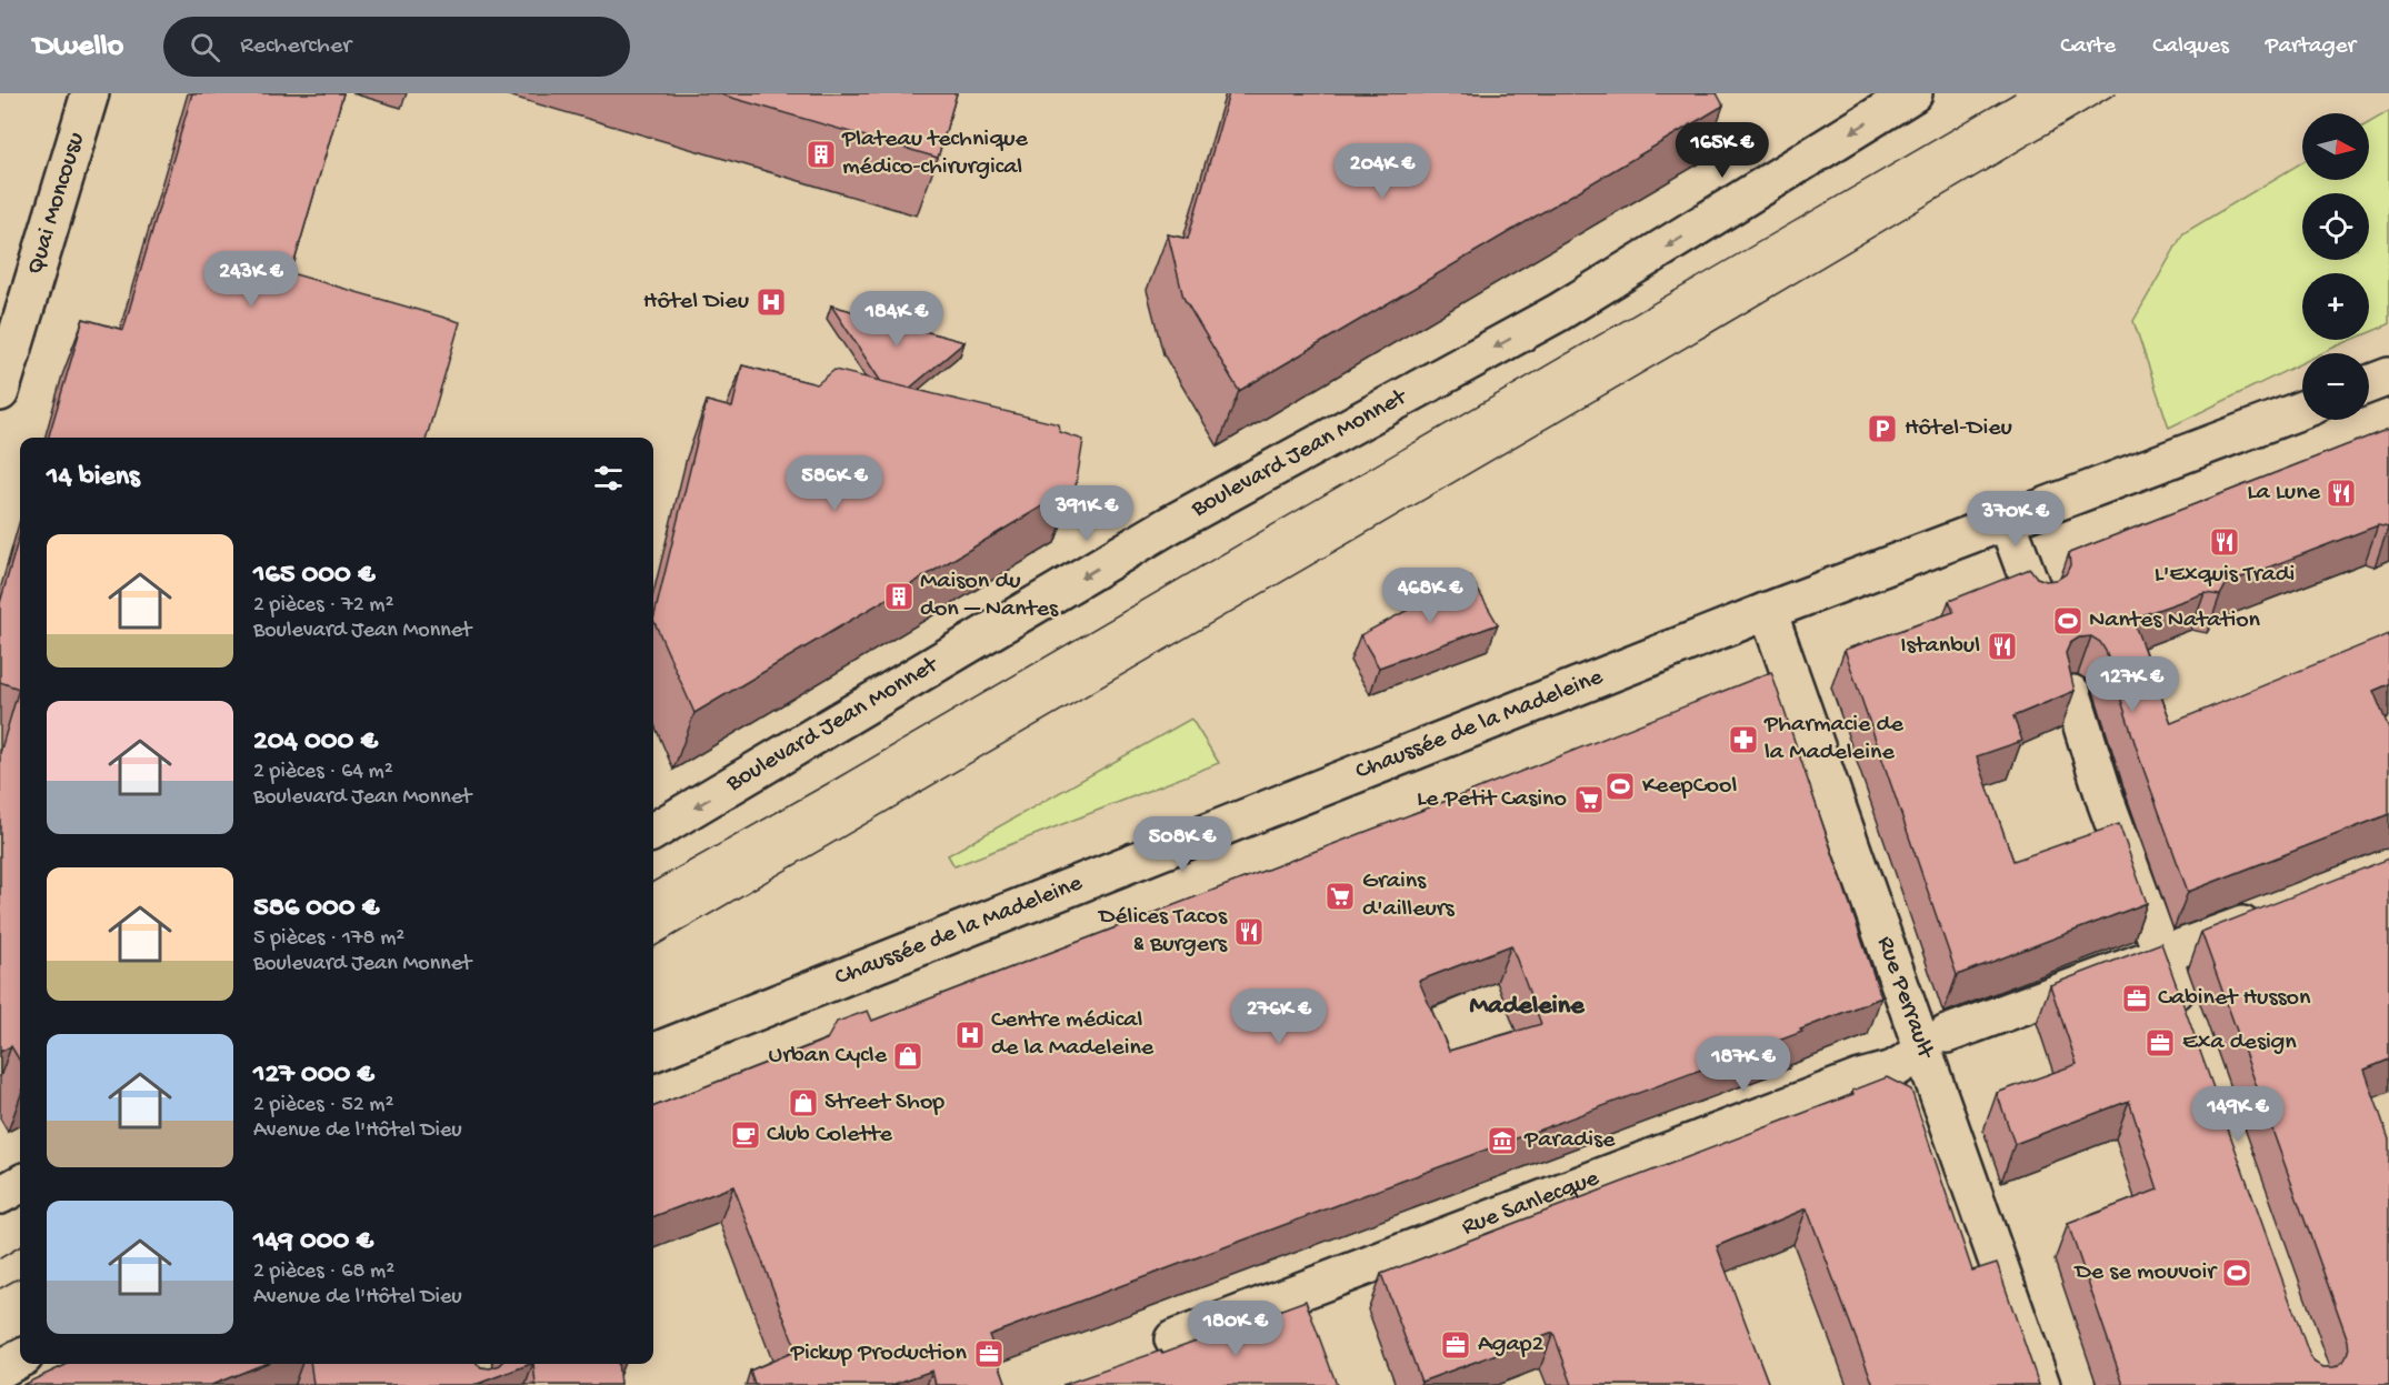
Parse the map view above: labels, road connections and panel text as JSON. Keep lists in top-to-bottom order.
{
  "streets": {
    "main road": [
      "Quai Moncousu",
      "Boulevard Jean Monnet",
      "Chaussée de la Madeleine",
      "Rue Perrault",
      "Rue Sanlecque"
    ]
  },
  "crossings": [
    ["Chaussée de la Madeleine", "Rue Perrault"],
    ["Rue Perrault", "Rue Sanlecque"]
  ],
  "one_way": ["Boulevard Jean Monnet"],
  "districts": ["Madeleine"],
  "places": {
    "building": ["Plateau technique médico-chirurgical", "Maison du don – Nantes"],
    "hospital": ["Hôtel Dieu", "Centre médical de la Madeleine"],
    "parking": ["Hôtel-Dieu"],
    "restaurant": [
      "La Lune",
      "L'Exquis Tradi",
      "Istanbul",
      "Délices Tacos & Burgers"
    ],
    "sports": ["Nantes Natation", "KeepCool", "De se mouvoir"],
    "pharmacy": ["Pharmacie de la Madeleine"],
    "supermarket": ["Le Petit Casino", "Grains d'ailleurs"],
    "office": [
      "Cabinet Husson",
      "Exa design",
      "Agap2",
      "Pickup Production"
    ],
    "shop": ["Urban Cycle", "Street Shop"],
    "cafe": ["Club Colette"],
    "museum": ["Paradise"]
  },
  "north": "right",
  "page": {
    "header": "Dwello",
    "search": "Rechercher",
    "nav": ["Carte", "Calques", "Partager"],
    "map_buttons": ["+", "−"],
    "price": [
      "165K €",
      "204K €",
      "243K €",
      "184K €",
      "586K €",
      "391K €",
      "370K €",
      "468K €",
      "127K €",
      "508K €",
      "276K €",
      "187K €",
      "149K €",
      "180K €"
    ],
    "heading": "14 biens",
    "list": [
      {
        "name": "165 000 €",
        "note": "2 pièces · 72 m² · Boulevard Jean Monnet"
      },
      {
        "name": "204 000 €",
        "note": "2 pièces · 64 m² · Boulevard Jean Monnet"
      },
      {
        "name": "586 000 €",
        "note": "5 pièces · 178 m² · Boulevard Jean Monnet"
      },
      {
        "name": "127 000 €",
        "note": "2 pièces · 52 m² · Avenue de l'Hôtel Dieu"
      },
      {
        "name": "149 000 €",
        "note": "2 pièces · 68 m² · Avenue de l'Hôtel Dieu"
      }
    ]
  }
}
